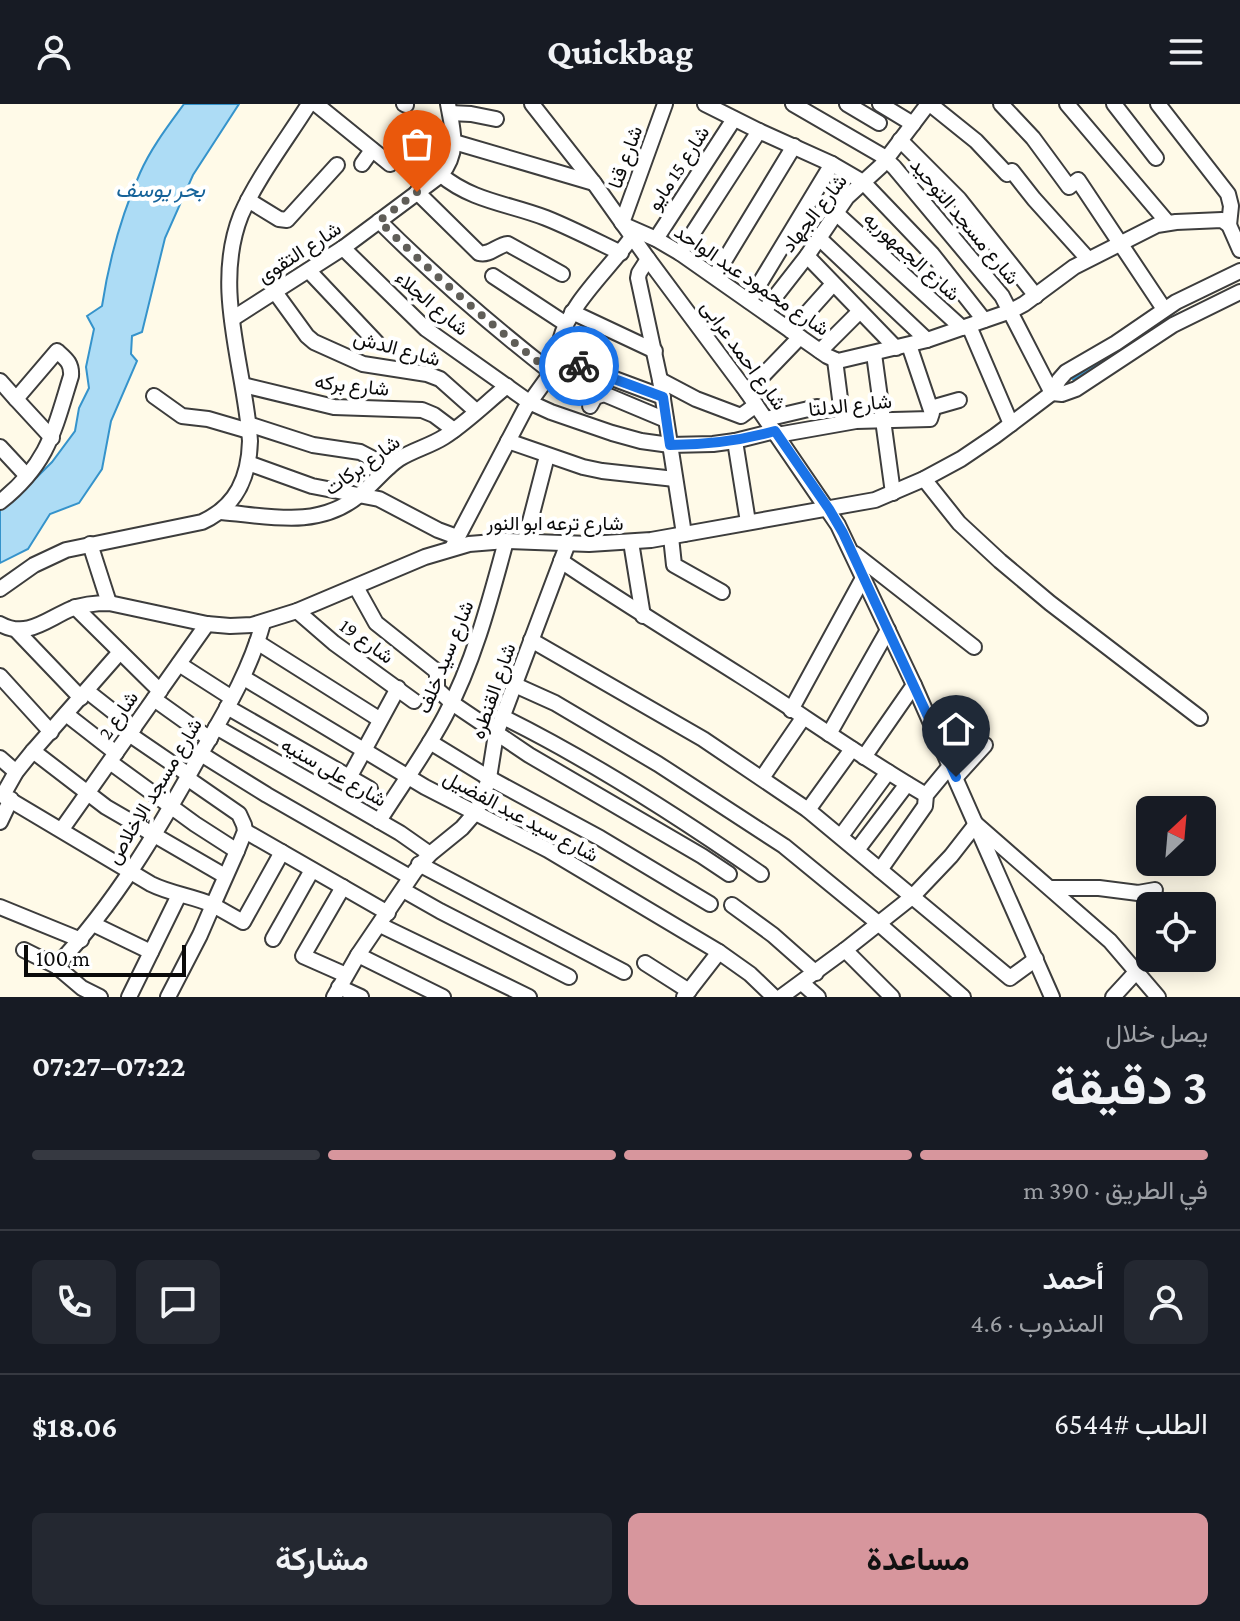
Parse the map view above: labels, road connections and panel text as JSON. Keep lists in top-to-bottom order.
{
  "streets": {
    "street": [
      "شارع قنا",
      "شارع 15 مايو",
      "شارع الجهاد",
      "شارع مسجد التوحيد",
      "شارع التقوى",
      "شارع الجمهوريه",
      "شارع محمود عبد الواحد",
      "شارع الجلاء",
      "شارع الدش",
      "شارع احمد عرابى",
      "شارع بركه",
      "شارع الدلتا",
      "شارع بركات",
      "شارع ترعه ابو النور",
      "شارع 19",
      "شارع سيد خلف",
      "شارع القنطره",
      "شارع 2",
      "شارع على سنيه",
      "شارع مسجد الإخلاص",
      "شارع سيد عبد الفضيل"
    ]
  },
  "crossings": [
    ["شارع قنا", "شارع محمود عبد الواحد"],
    ["شارع قنا", "شارع احمد عرابى"],
    ["شارع 15 مايو", "شارع محمود عبد الواحد"],
    ["شارع الجهاد", "شارع مسجد التوحيد"],
    ["شارع الجهاد", "شارع الجمهوريه"],
    ["شارع الجهاد", "شارع محمود عبد الواحد"],
    ["شارع مسجد التوحيد", "شارع محمود عبد الواحد"],
    ["شارع مسجد التوحيد", "شارع ترعه ابو النور"],
    ["شارع التقوى", "شارع الجلاء"],
    ["شارع التقوى", "شارع الدش"],
    ["شارع الجمهوريه", "شارع محمود عبد الواحد"],
    ["شارع محمود عبد الواحد", "شارع احمد عرابى"],
    ["شارع الجلاء", "شارع احمد عرابى"],
    ["شارع الجلاء", "شارع الدلتا"],
    ["شارع الجلاء", "شارع بركات"],
    ["شارع الدش", "شارع بركات"],
    ["شارع احمد عرابى", "شارع الدلتا"],
    ["شارع احمد عرابى", "شارع ترعه ابو النور"],
    ["شارع بركه", "شارع بركات"],
    ["شارع ترعه ابو النور", "شارع 19"],
    ["شارع ترعه ابو النور", "شارع سيد خلف"],
    ["شارع ترعه ابو النور", "شارع القنطره"],
    ["شارع ترعه ابو النور", "شارع 2"],
    ["شارع ترعه ابو النور", "شارع على سنيه"],
    ["شارع ترعه ابو النور", "شارع مسجد الإخلاص"],
    ["شارع سيد خلف", "شارع على سنيه"],
    ["شارع سيد خلف", "شارع سيد عبد الفضيل"],
    ["شارع القنطره", "شارع على سنيه"],
    ["شارع القنطره", "شارع سيد عبد الفضيل"],
    ["شارع 2", "شارع على سنيه"],
    ["شارع على سنيه", "شارع مسجد الإخلاص"],
    ["شارع مسجد الإخلاص", "شارع سيد عبد الفضيل"]
  ],
  "water": ["بحر يوسف"],
  "scale_bar": "100 m",
  "north": "top right",
  "page": {
    "header": "Quickbag",
    "scale": "100 m",
    "heading": ["3 دقيقة", "يصل خلال", "07:22–07:27"],
    "panel": [
      "أحمد",
      "المندوب · 4.6",
      "الطلب #6544",
      "$18.06"
    ],
    "bar": "في الطريق · 390 m",
    "buttons": ["مساعدة", "مشاركة"]
  }
}
